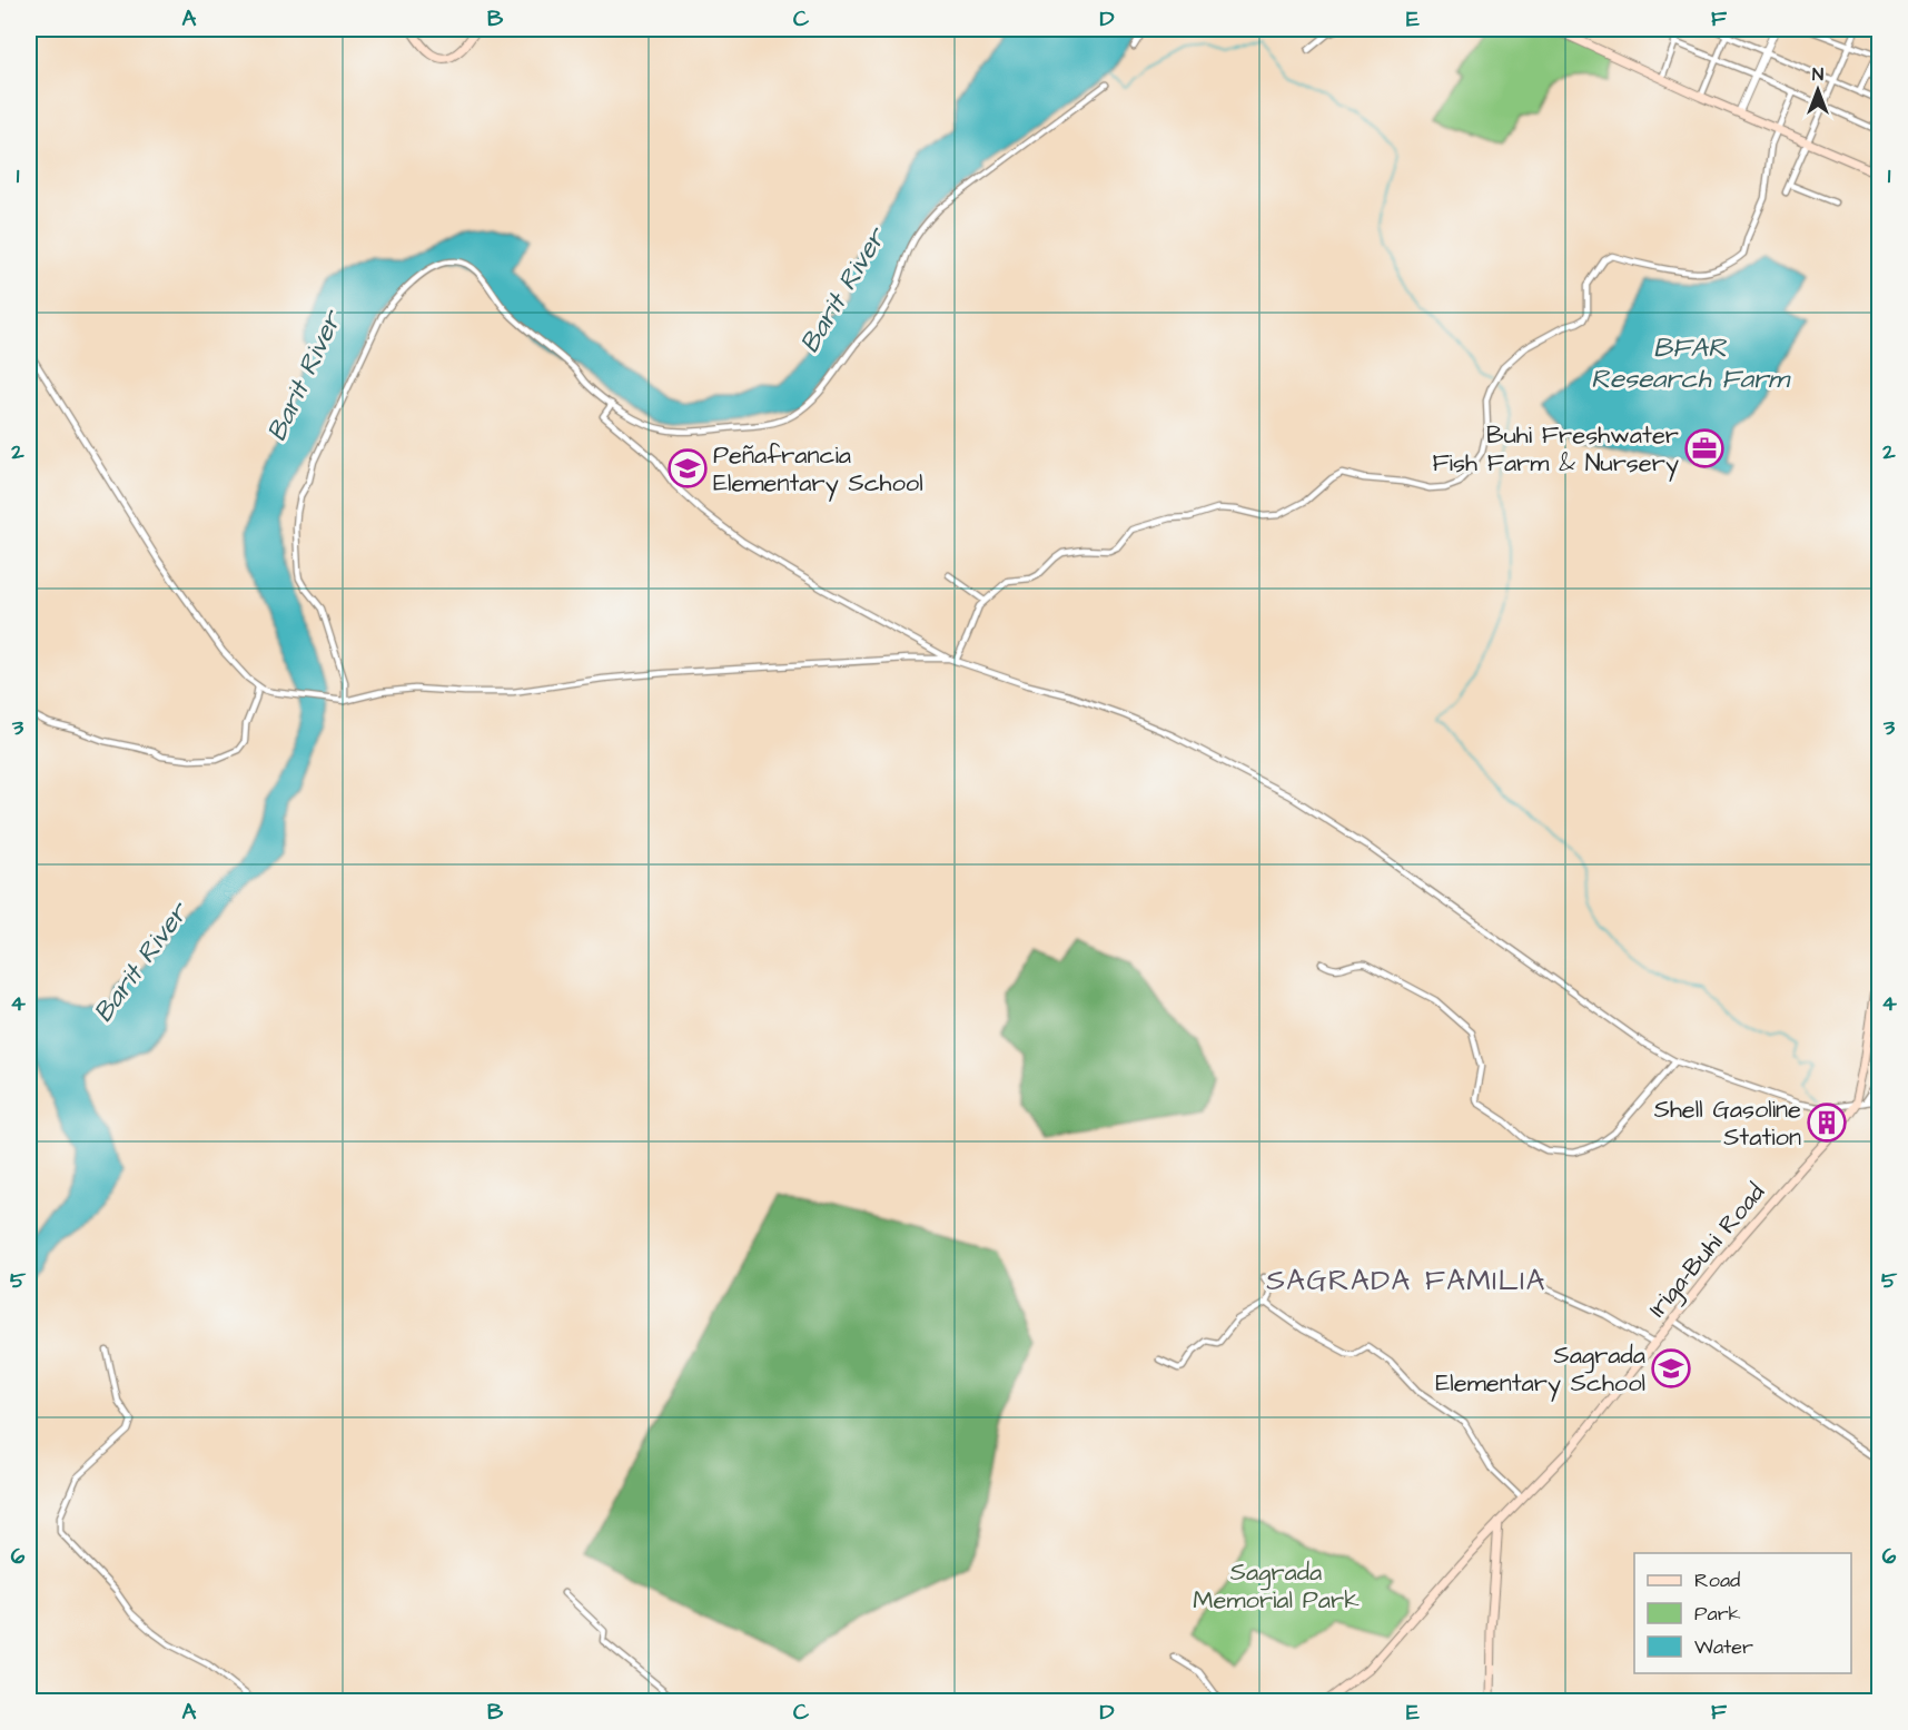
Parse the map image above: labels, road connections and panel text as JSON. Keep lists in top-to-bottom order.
{
  "streets": {
    "main road": ["Iriga-Buhi Road"]
  },
  "districts": ["SAGRADA FAMILIA"],
  "water": ["Barit River", "BFAR Research Farm"],
  "parks": ["Sagrada Memorial Park"],
  "places": {
    "office": ["Buhi Freshwater Fish Farm & Nursery"],
    "school or university": ["Peñafrancia Elementary School", "Sagrada Elementary School"],
    "building": ["Shell Gasoline Station"]
  },
  "legend": ["Road", "Park", "Water"],
  "north": "top",
  "grid": {
    "columns": [
      "A",
      "B",
      "C",
      "D",
      "E",
      "F"
    ],
    "rows": [
      "1",
      "2",
      "3",
      "4",
      "5",
      "6"
    ]
  }
}
